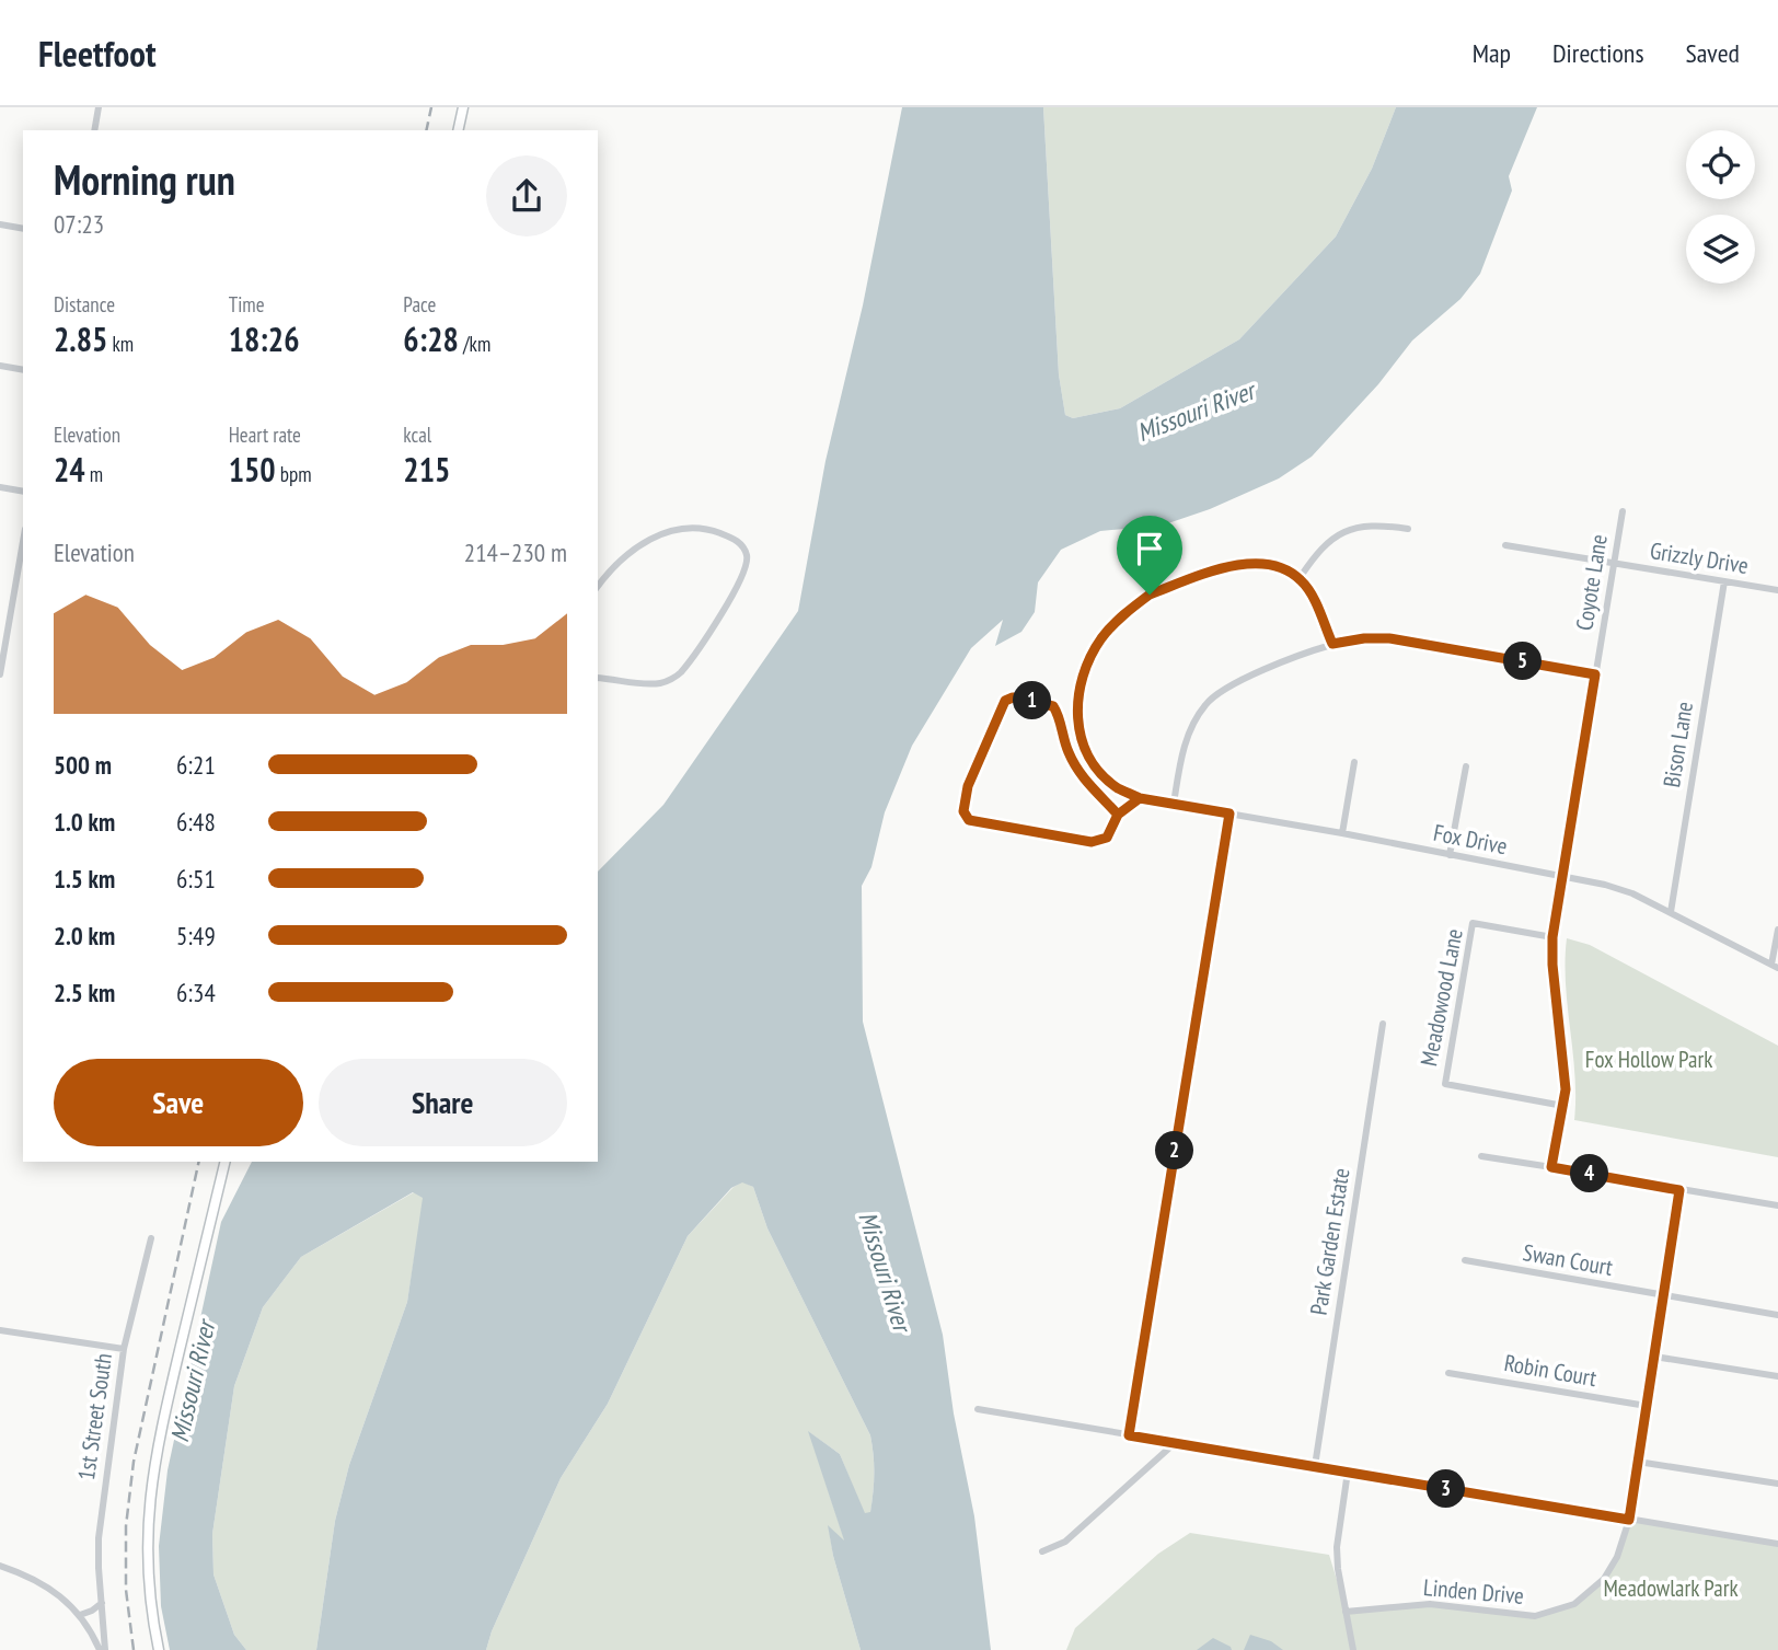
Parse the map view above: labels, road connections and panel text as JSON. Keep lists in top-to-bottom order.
{
  "streets": {
    "street": [
      "Grizzly Drive",
      "Coyote Lane",
      "Bison Lane",
      "Fox Drive",
      "Meadowood Lane",
      "Park Garden Estate",
      "Swan Court",
      "Robin Court",
      "1st Street South",
      "Linden Drive"
    ]
  },
  "crossings": [
    ["Grizzly Drive", "Coyote Lane"],
    ["Grizzly Drive", "Bison Lane"],
    ["Coyote Lane", "Fox Drive"],
    ["Coyote Lane", "Meadowood Lane"],
    ["Bison Lane", "Fox Drive"],
    ["Swan Court", "Linden Drive"],
    ["Robin Court", "Linden Drive"]
  ],
  "water": ["Missouri River"],
  "parks": ["Fox Hollow Park", "Meadowlark Park"],
  "page": {
    "header": "Fleetfoot",
    "nav": ["Map", "Directions", "Saved"],
    "heading": ["Morning run", "07:23"],
    "stats": [
      ["Distance", "2.85 km"],
      ["Time", "18:26"],
      ["Pace", "6:28 /km"],
      ["Elevation", "24 m"],
      ["Heart rate", "150 bpm"],
      ["kcal", "215"]
    ],
    "chart": ["Elevation", "214–230 m"],
    "pins": [
      "5",
      "1",
      "2",
      "4",
      "3"
    ],
    "list": [
      {
        "name": "500 m",
        "note": "6:21"
      },
      {
        "name": "1.0 km",
        "note": "6:48"
      },
      {
        "name": "1.5 km",
        "note": "6:51"
      },
      {
        "name": "2.0 km",
        "note": "5:49"
      },
      {
        "name": "2.5 km",
        "note": "6:34"
      }
    ],
    "buttons": ["Save", "Share"]
  }
}
